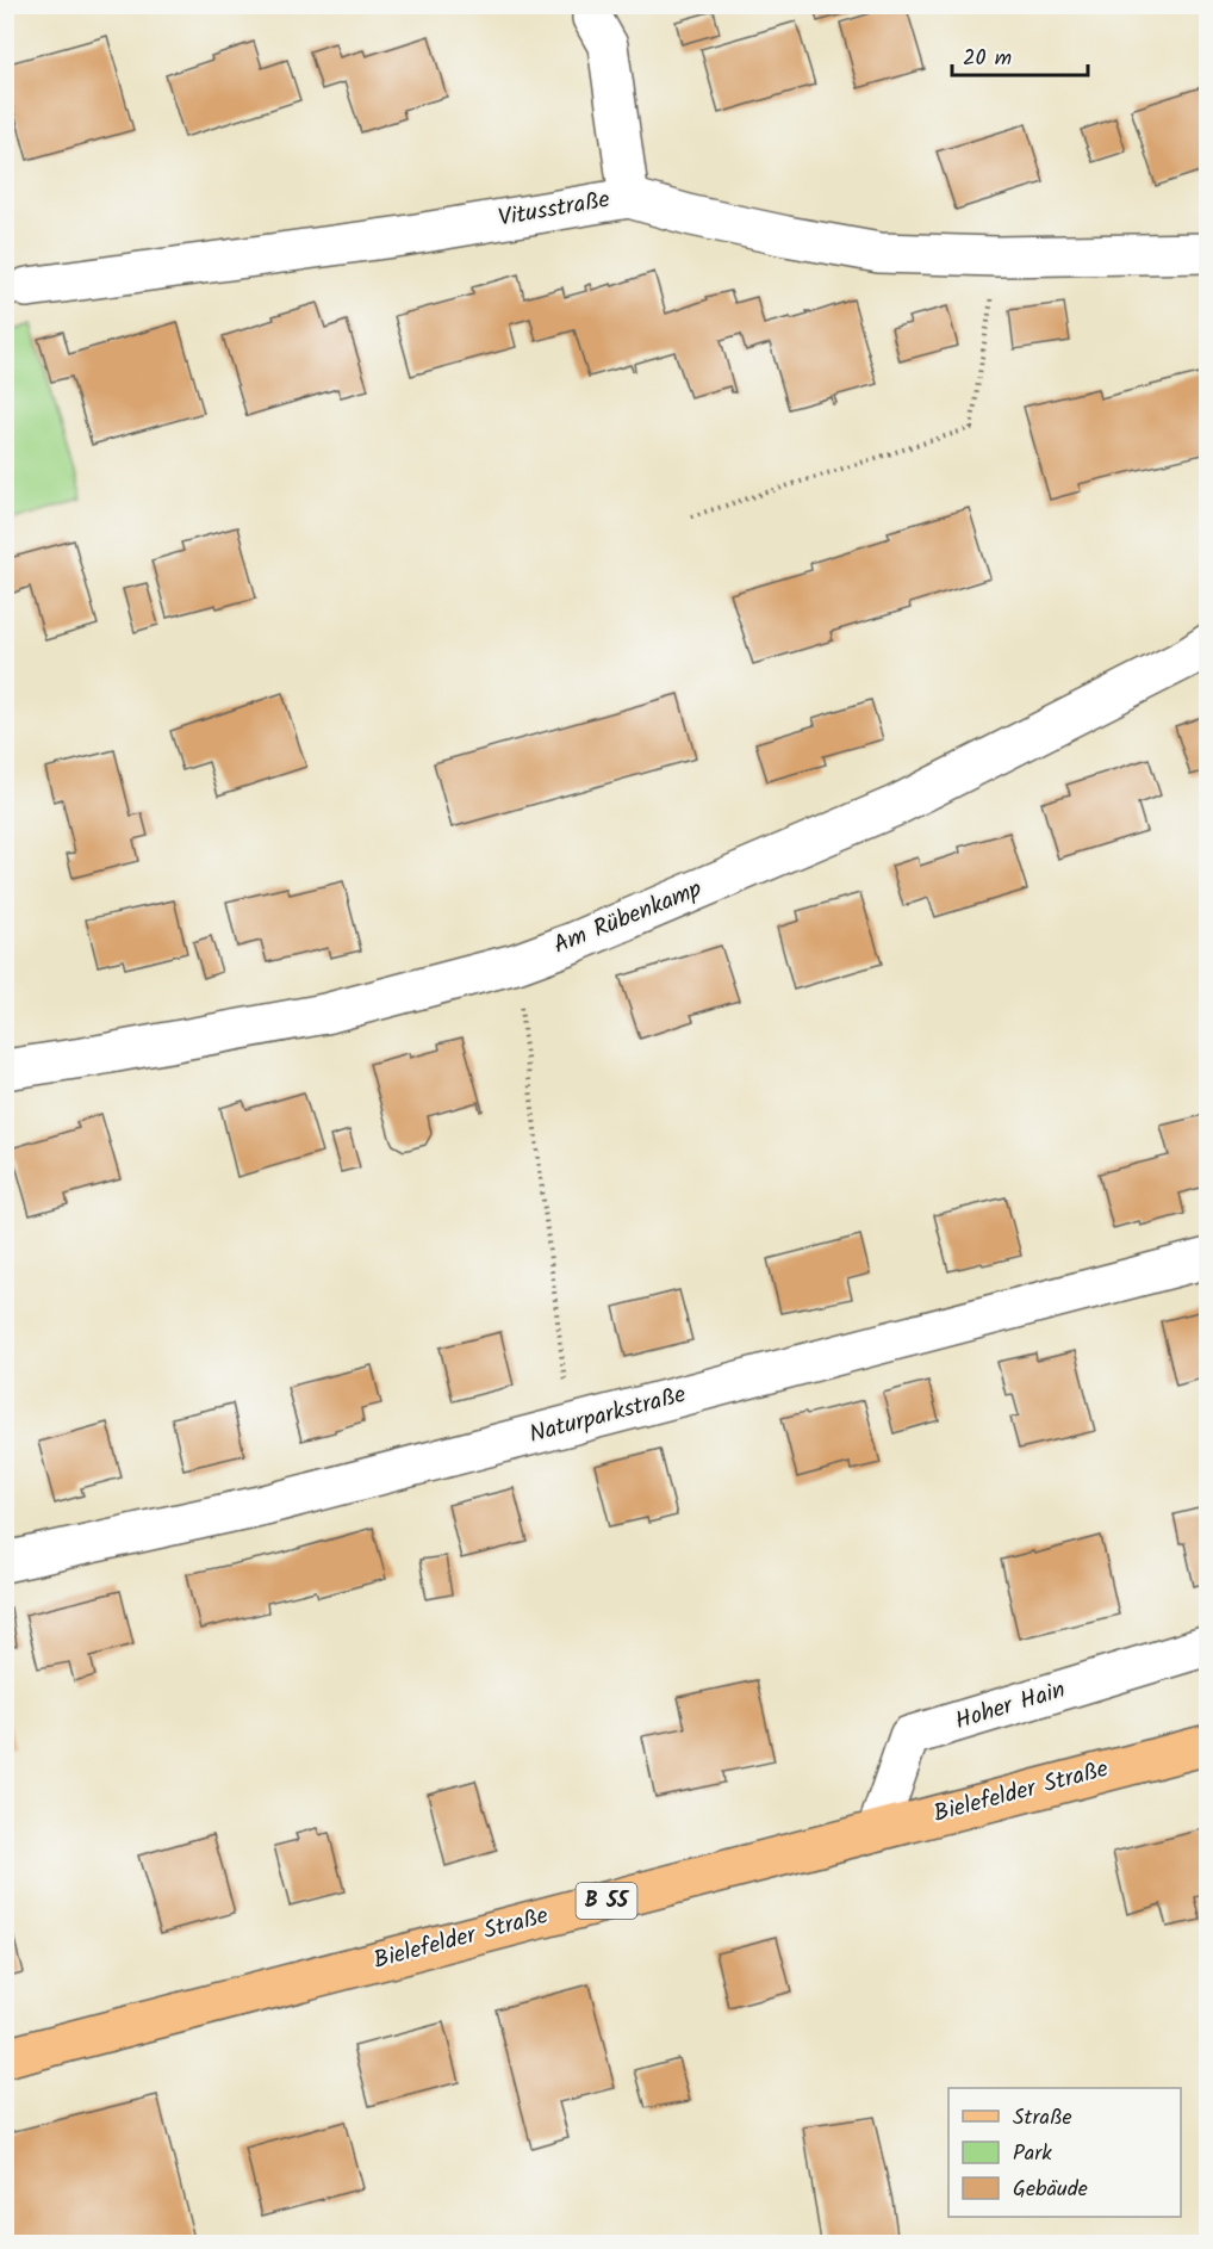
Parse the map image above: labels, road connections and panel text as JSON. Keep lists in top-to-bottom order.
{
  "streets": {
    "main road": ["Bielefelder Straße", "B 55"],
    "street": [
      "Vitusstraße",
      "Am Rübenkamp",
      "Naturparkstraße",
      "Hoher Hain"
    ]
  },
  "crossings": [
    ["Hoher Hain", "Bielefelder Straße"]
  ],
  "legend": ["Straße", "Park", "Gebäude"],
  "scale_bar": "20 m"
}
